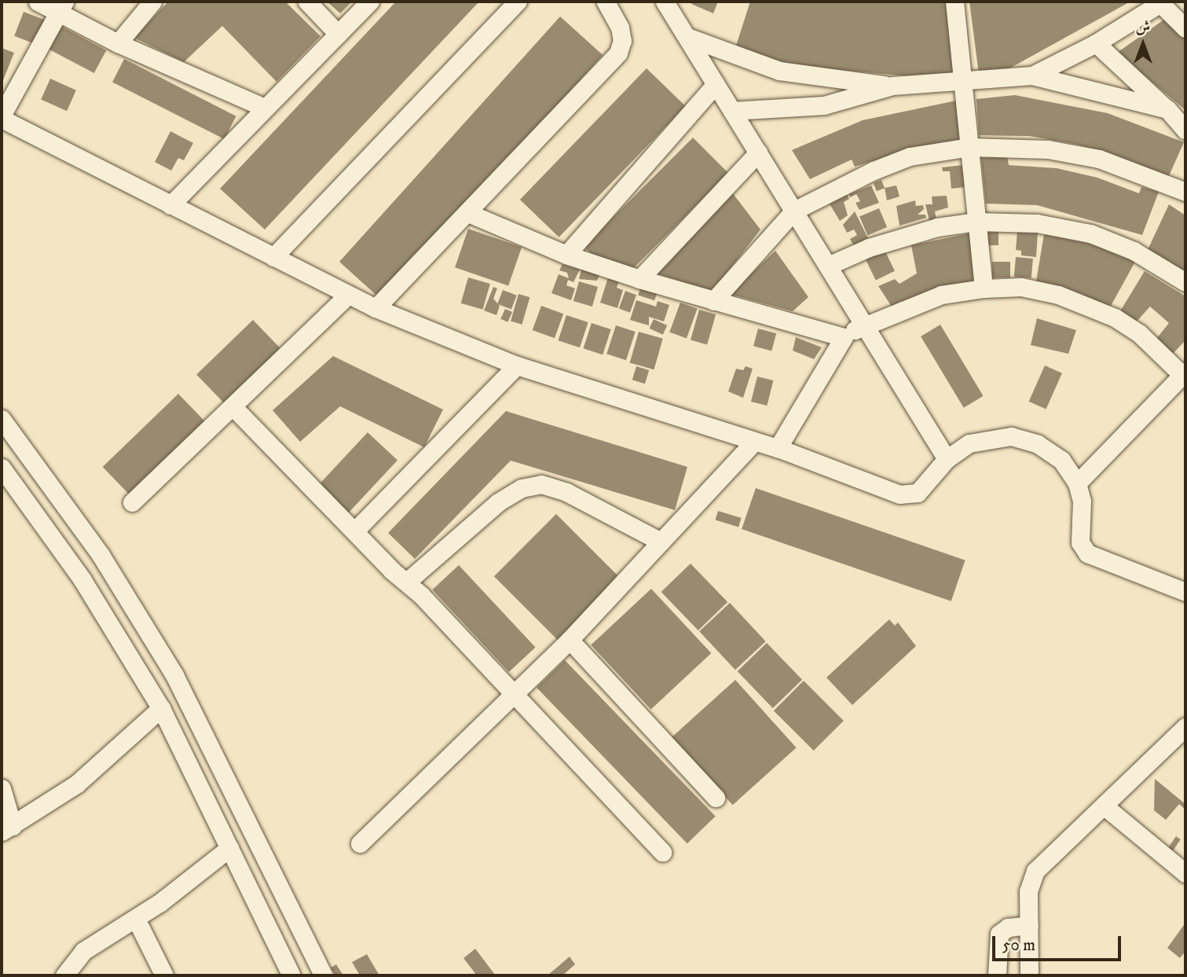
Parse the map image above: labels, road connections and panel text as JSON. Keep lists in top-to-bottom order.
{
  "scale_bar": "50 m",
  "north": "top"
}
